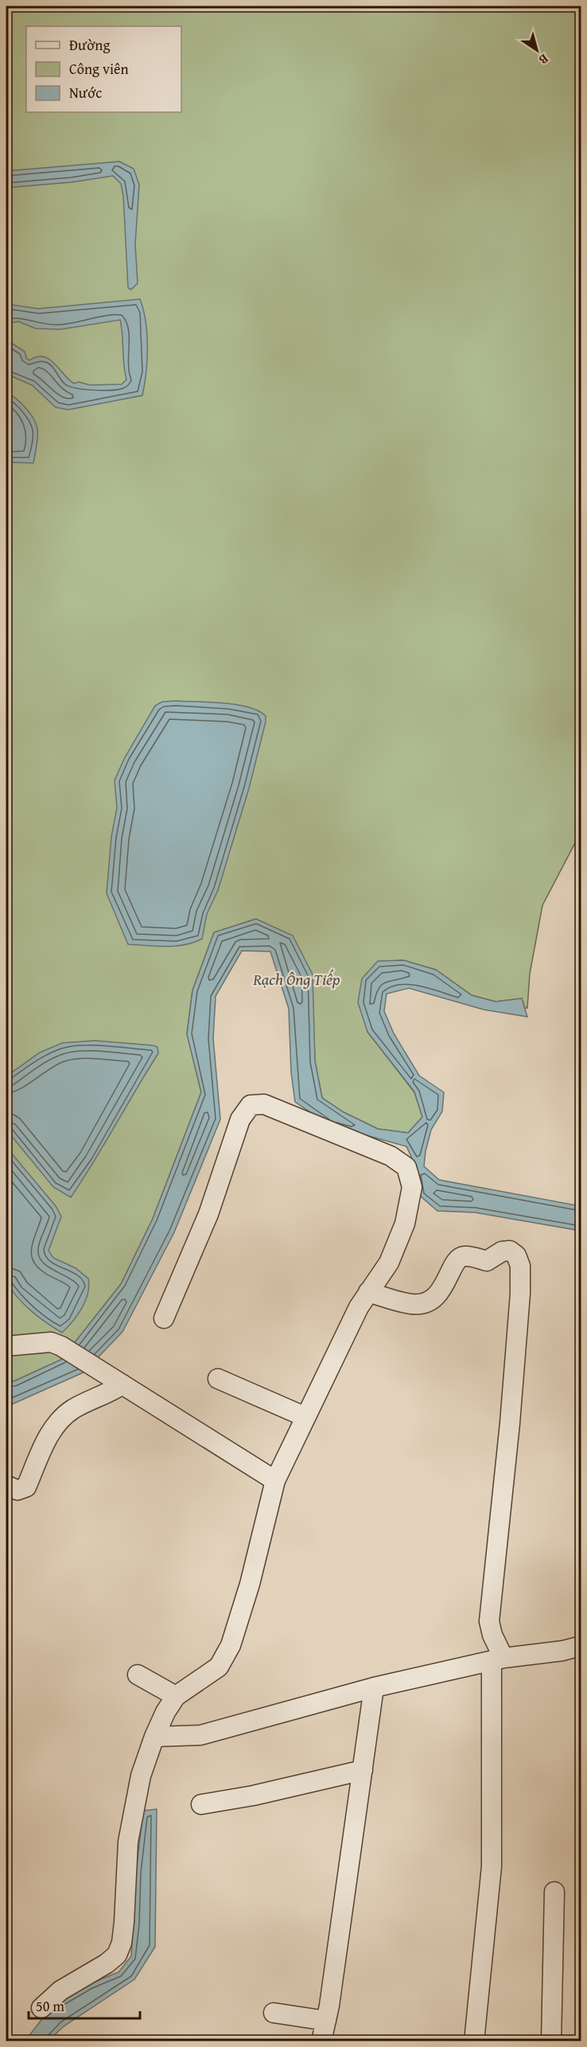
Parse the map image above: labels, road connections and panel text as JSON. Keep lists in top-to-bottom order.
{
  "water": ["Rạch Ông Tiếp"],
  "legend": ["Đường", "Công viên", "Nước"],
  "scale_bar": "50 m",
  "north": "bottom right"
}
